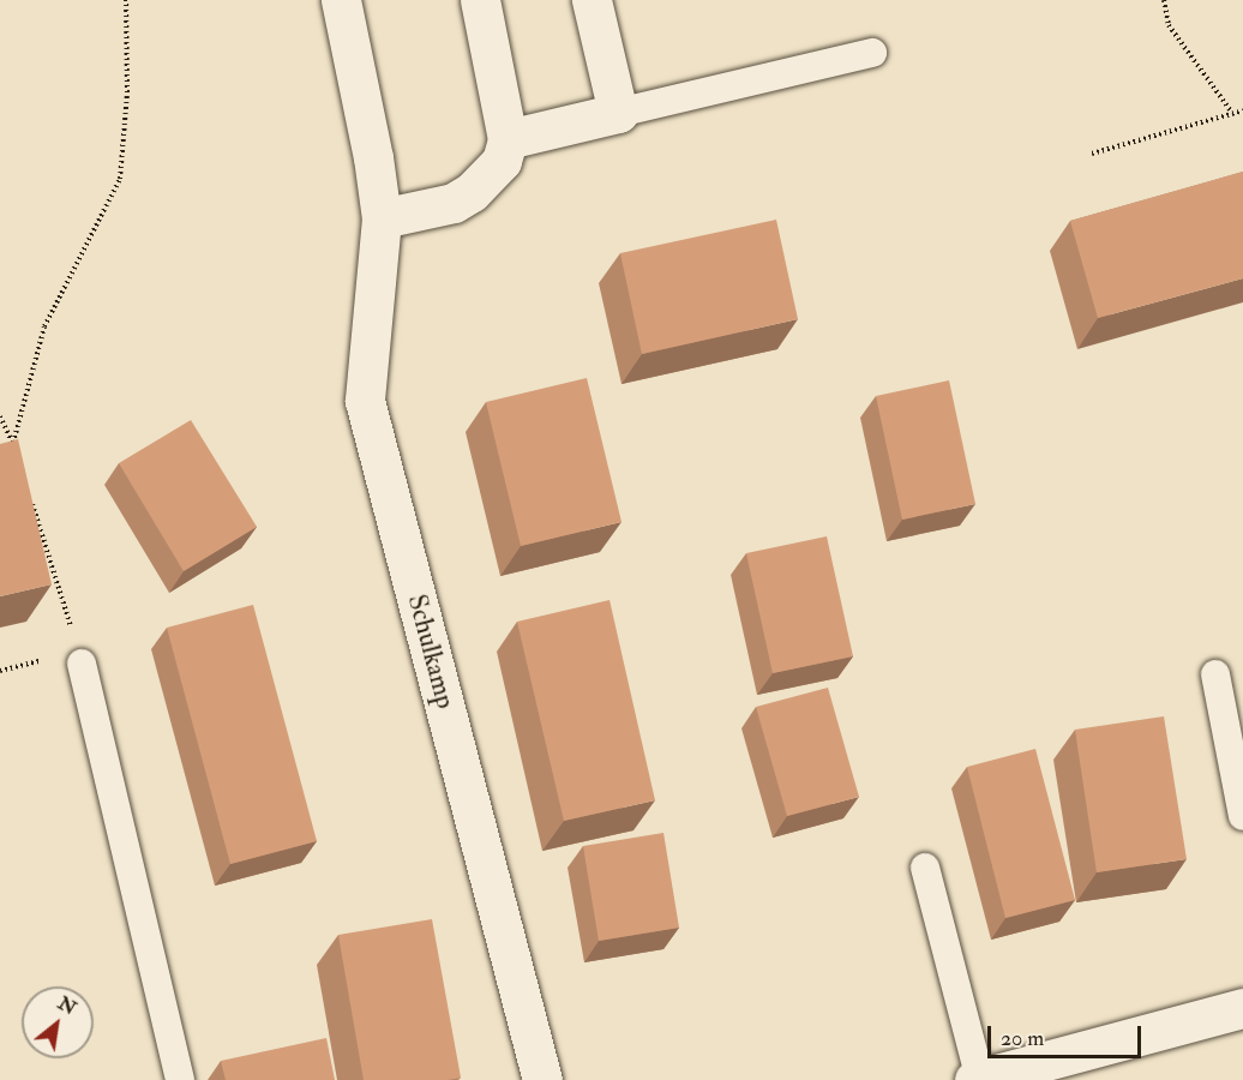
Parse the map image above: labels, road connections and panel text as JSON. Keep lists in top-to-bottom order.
{
  "streets": {
    "street": ["Schulkamp"]
  },
  "scale_bar": "20 m",
  "north": "top right"
}
